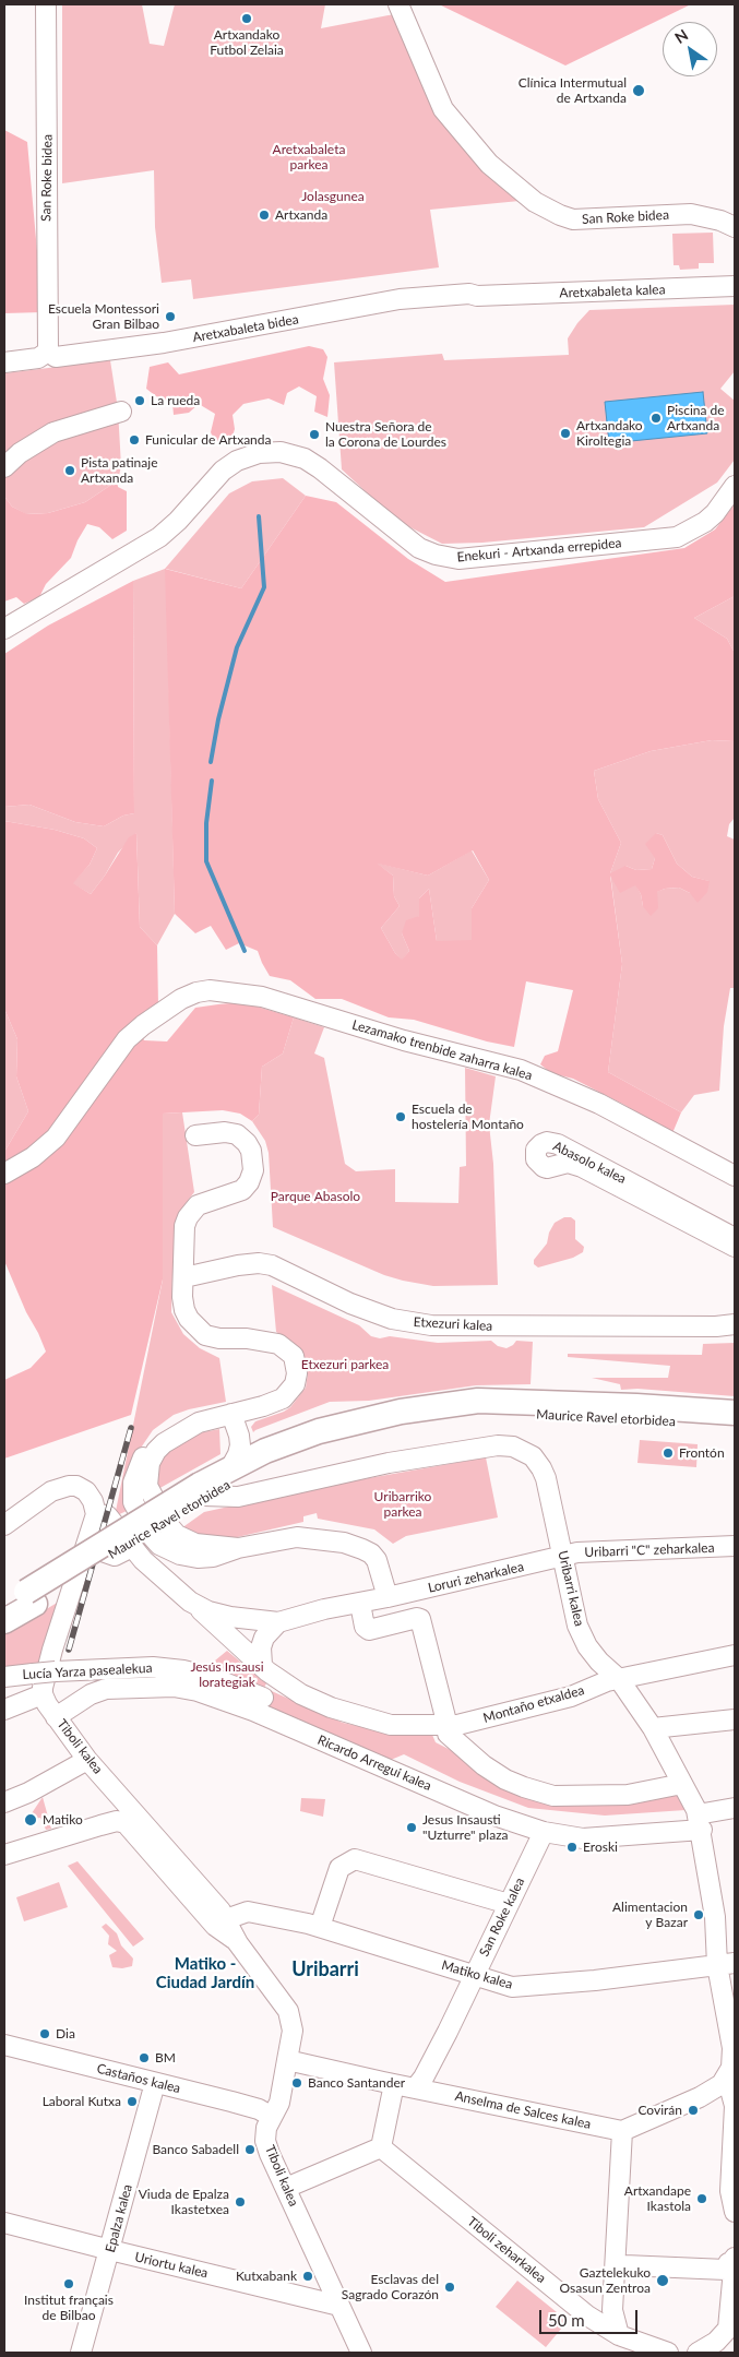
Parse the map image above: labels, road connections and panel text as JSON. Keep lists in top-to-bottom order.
{
  "streets": {
    "main road": ["Maurice Ravel etorbidea"],
    "street": [
      "San Roke bidea",
      "Aretxabaleta kalea",
      "Aretxabaleta bidea",
      "Enekuri - Artxanda errepidea",
      "Lezamako trenbide zaharra kalea",
      "Abasolo kalea",
      "Etxezuri kalea",
      "Uribarri \"C\" zeharkalea",
      "Loruri zeharkalea",
      "Uribarri kalea",
      "Lucía Yarza pasealekua",
      "Montaño etxaldea",
      "Tiboli kalea",
      "Ricardo Arregui kalea",
      "San Roke kalea",
      "Matiko kalea",
      "Castaños kalea",
      "Anselma de Salces kalea",
      "Epalza kalea",
      "Tiboli zeharkalea",
      "Uriortu kalea"
    ]
  },
  "crossings": [
    ["San Roke bidea", "Aretxabaleta bidea"],
    ["Aretxabaleta kalea", "Aretxabaleta bidea"],
    ["Maurice Ravel etorbidea", "Uribarri kalea"],
    ["Uribarri \"C\" zeharkalea", "Loruri zeharkalea"],
    ["Uribarri \"C\" zeharkalea", "Uribarri kalea"],
    ["Loruri zeharkalea", "Uribarri kalea"],
    ["Loruri zeharkalea", "Montaño etxaldea"],
    ["Uribarri kalea", "Montaño etxaldea"],
    ["Uribarri kalea", "Ricardo Arregui kalea"],
    ["Uribarri kalea", "Matiko kalea"],
    ["Tiboli kalea", "Ricardo Arregui kalea"],
    ["Tiboli kalea", "Matiko kalea"],
    ["Tiboli kalea", "Castaños kalea"],
    ["Tiboli kalea", "Anselma de Salces kalea"],
    ["Tiboli kalea", "Uriortu kalea"],
    ["Ricardo Arregui kalea", "San Roke kalea"],
    ["San Roke kalea", "Matiko kalea"],
    ["San Roke kalea", "Anselma de Salces kalea"],
    ["Castaños kalea", "Epalza kalea"],
    ["Epalza kalea", "Uriortu kalea"]
  ],
  "districts": ["Matiko - Ciudad Jardín", "Uribarri"],
  "parks": [
    "Aretxabaleta parkea",
    "Jolasgunea",
    "Parque Abasolo",
    "Etxezuri parkea",
    "Uribarriko parkea",
    "Jesús Insausi lorategiak"
  ],
  "places": [
    "Artxandako Futbol Zelaia",
    "Clínica Intermutual de Artxanda",
    "Artxanda",
    "Escuela Montessori Gran Bilbao",
    "La rueda",
    "Piscina de Artxanda",
    "Artxandako Kiroltegia",
    "Nuestra Señora de la Corona de Lourdes",
    "Funicular de Artxanda",
    "Pista patinaje Artxanda",
    "Escuela de hostelería Montaño",
    "Frontón",
    "Matiko",
    "Jesus Insausti \"Uzturre\" plaza",
    "Eroski",
    "Alimentacion y Bazar",
    "Dia",
    "BM",
    "Banco Santander",
    "Laboral Kutxa",
    "Covirán",
    "Banco Sabadell",
    "Artxandape Ikastola",
    "Viuda de Epalza Ikastetxea",
    "Kutxabank",
    "Gaztelekuko Osasun Zentroa",
    "Institut français de Bilbao",
    "Esclavas del Sagrado Corazón"
  ],
  "scale_bar": "50 m",
  "north": "top left"
}
